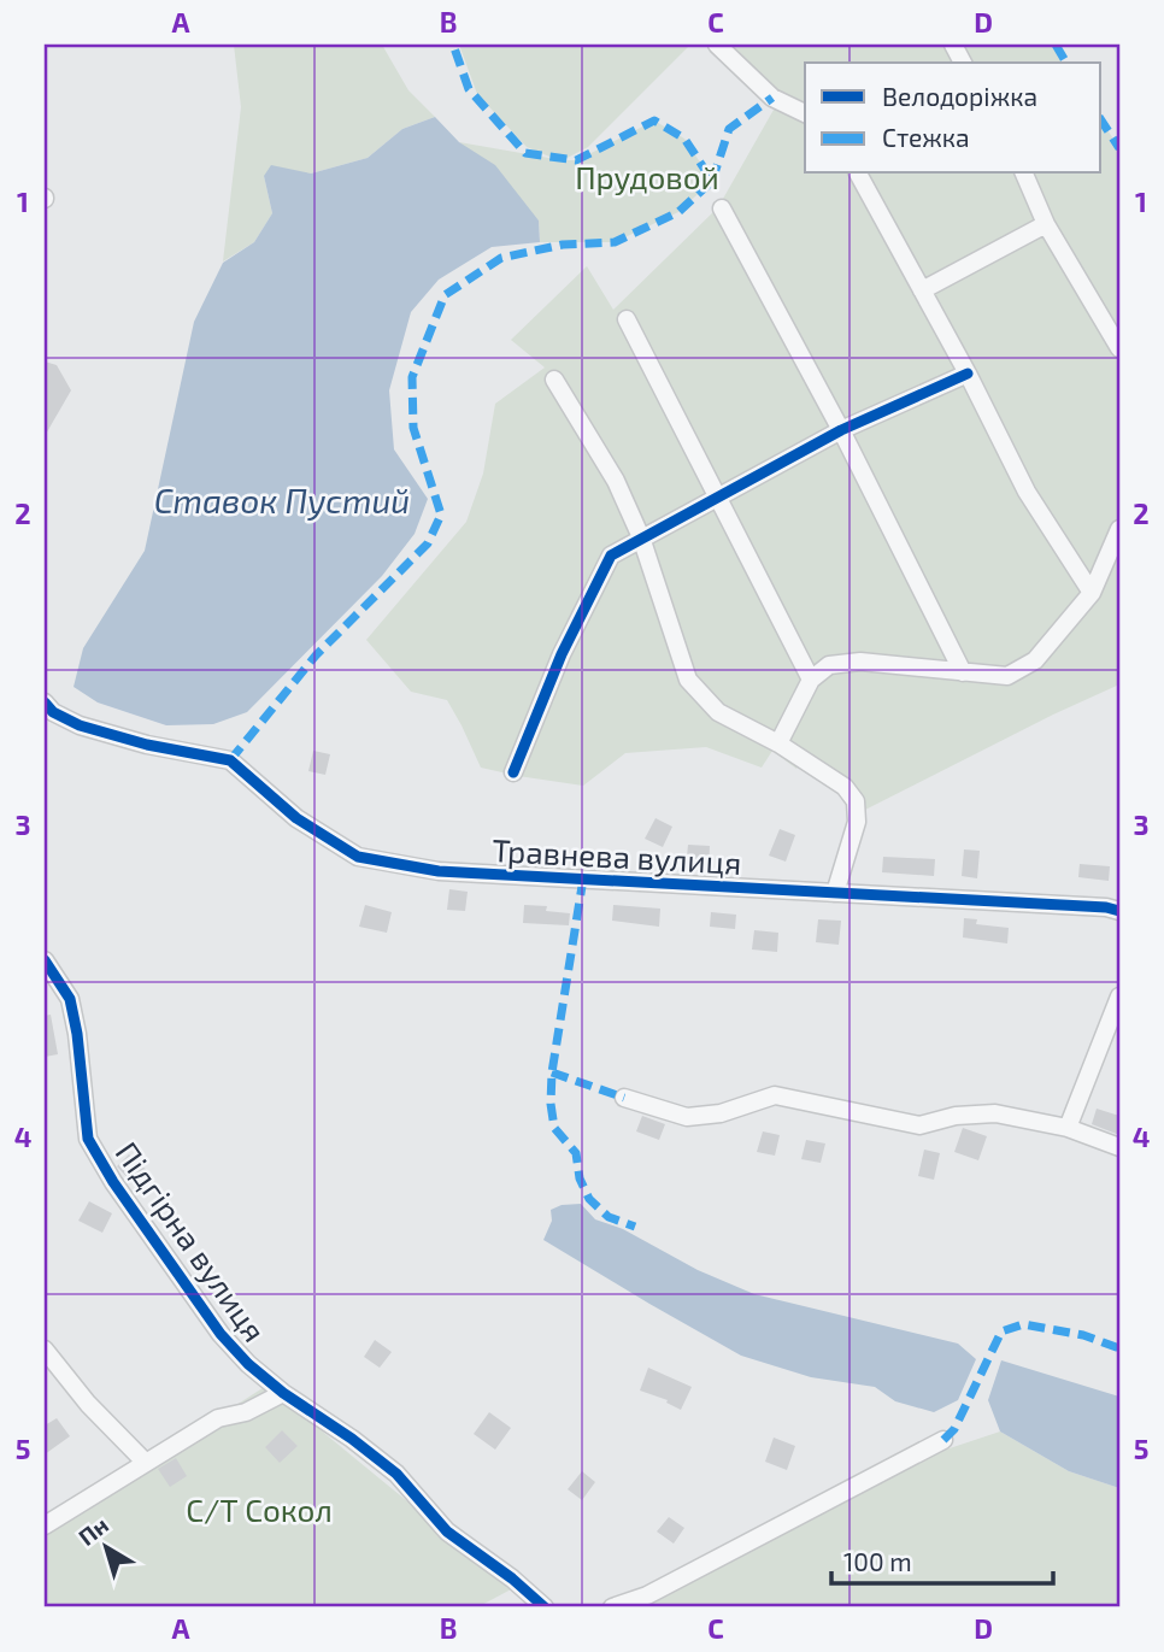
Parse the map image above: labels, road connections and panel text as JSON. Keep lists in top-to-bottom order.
{
  "streets": {
    "street": ["Травнева вулиця", "Підгірна вулиця"]
  },
  "water": ["Ставок Пустий"],
  "parks": ["Прудовой", "С/Т Сокол"],
  "legend": ["Велодоріжка", "Стежка"],
  "scale_bar": "100 m",
  "north": "top left",
  "grid": {
    "columns": [
      "A",
      "B",
      "C",
      "D"
    ],
    "rows": [
      "1",
      "2",
      "3",
      "4",
      "5"
    ]
  }
}
